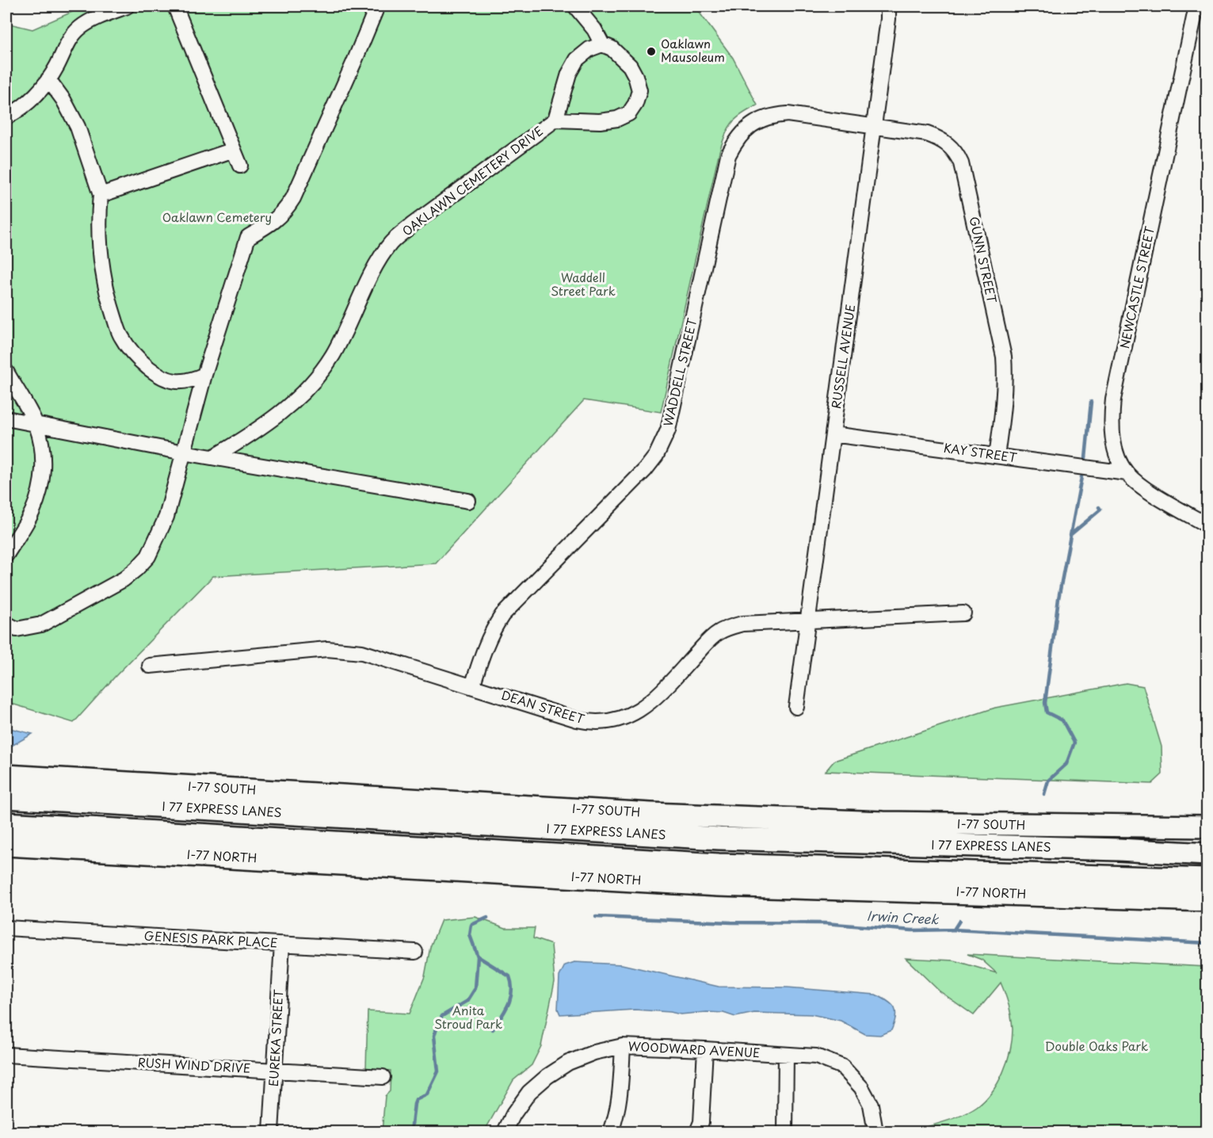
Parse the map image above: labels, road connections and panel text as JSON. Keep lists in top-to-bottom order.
{
  "streets": {
    "highway": ["I-77 SOUTH", "I 77 EXPRESS LANES", "I-77 NORTH"],
    "street": [
      "OAKLAWN CEMETERY DRIVE",
      "GUNN STREET",
      "NEWCASTLE STREET",
      "RUSSELL AVENUE",
      "WADDELL STREET",
      "KAY STREET",
      "DEAN STREET",
      "GENESIS PARK PLACE",
      "EUREKA STREET",
      "WOODWARD AVENUE",
      "RUSH WIND DRIVE"
    ]
  },
  "crossings": [
    ["GUNN STREET", "RUSSELL AVENUE"],
    ["GUNN STREET", "WADDELL STREET"],
    ["GUNN STREET", "KAY STREET"],
    ["NEWCASTLE STREET", "KAY STREET"],
    ["RUSSELL AVENUE", "WADDELL STREET"],
    ["RUSSELL AVENUE", "KAY STREET"],
    ["RUSSELL AVENUE", "DEAN STREET"],
    ["WADDELL STREET", "DEAN STREET"],
    ["GENESIS PARK PLACE", "EUREKA STREET"],
    ["EUREKA STREET", "RUSH WIND DRIVE"]
  ],
  "water": ["Irwin Creek"],
  "parks": [
    "Oaklawn Cemetery",
    "Waddell Street Park",
    "Anita Stroud Park",
    "Double Oaks Park"
  ],
  "places": ["Oaklawn Mausoleum"]
}
